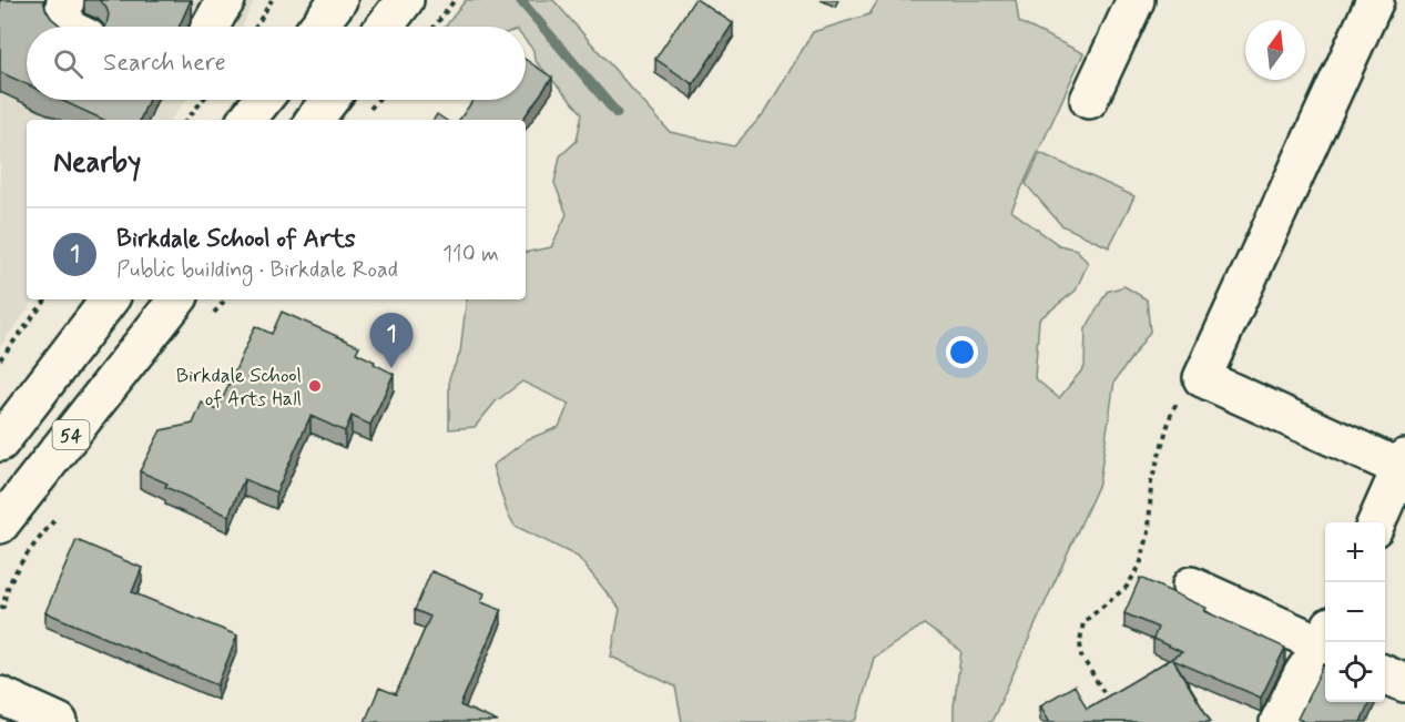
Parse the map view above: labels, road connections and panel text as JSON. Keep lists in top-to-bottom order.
{
  "streets": {
    "street": ["54"]
  },
  "places": ["Birkdale School of Arts Hall"],
  "north": "top",
  "page": {
    "search": "Search here",
    "heading": "Nearby",
    "list": [
      {
        "mark": "1",
        "name": "Birkdale School of Arts",
        "note": "Public building · Birkdale Road",
        "value": "110 m"
      }
    ],
    "pins": "1",
    "map_buttons": ["+", "−"]
  }
}
